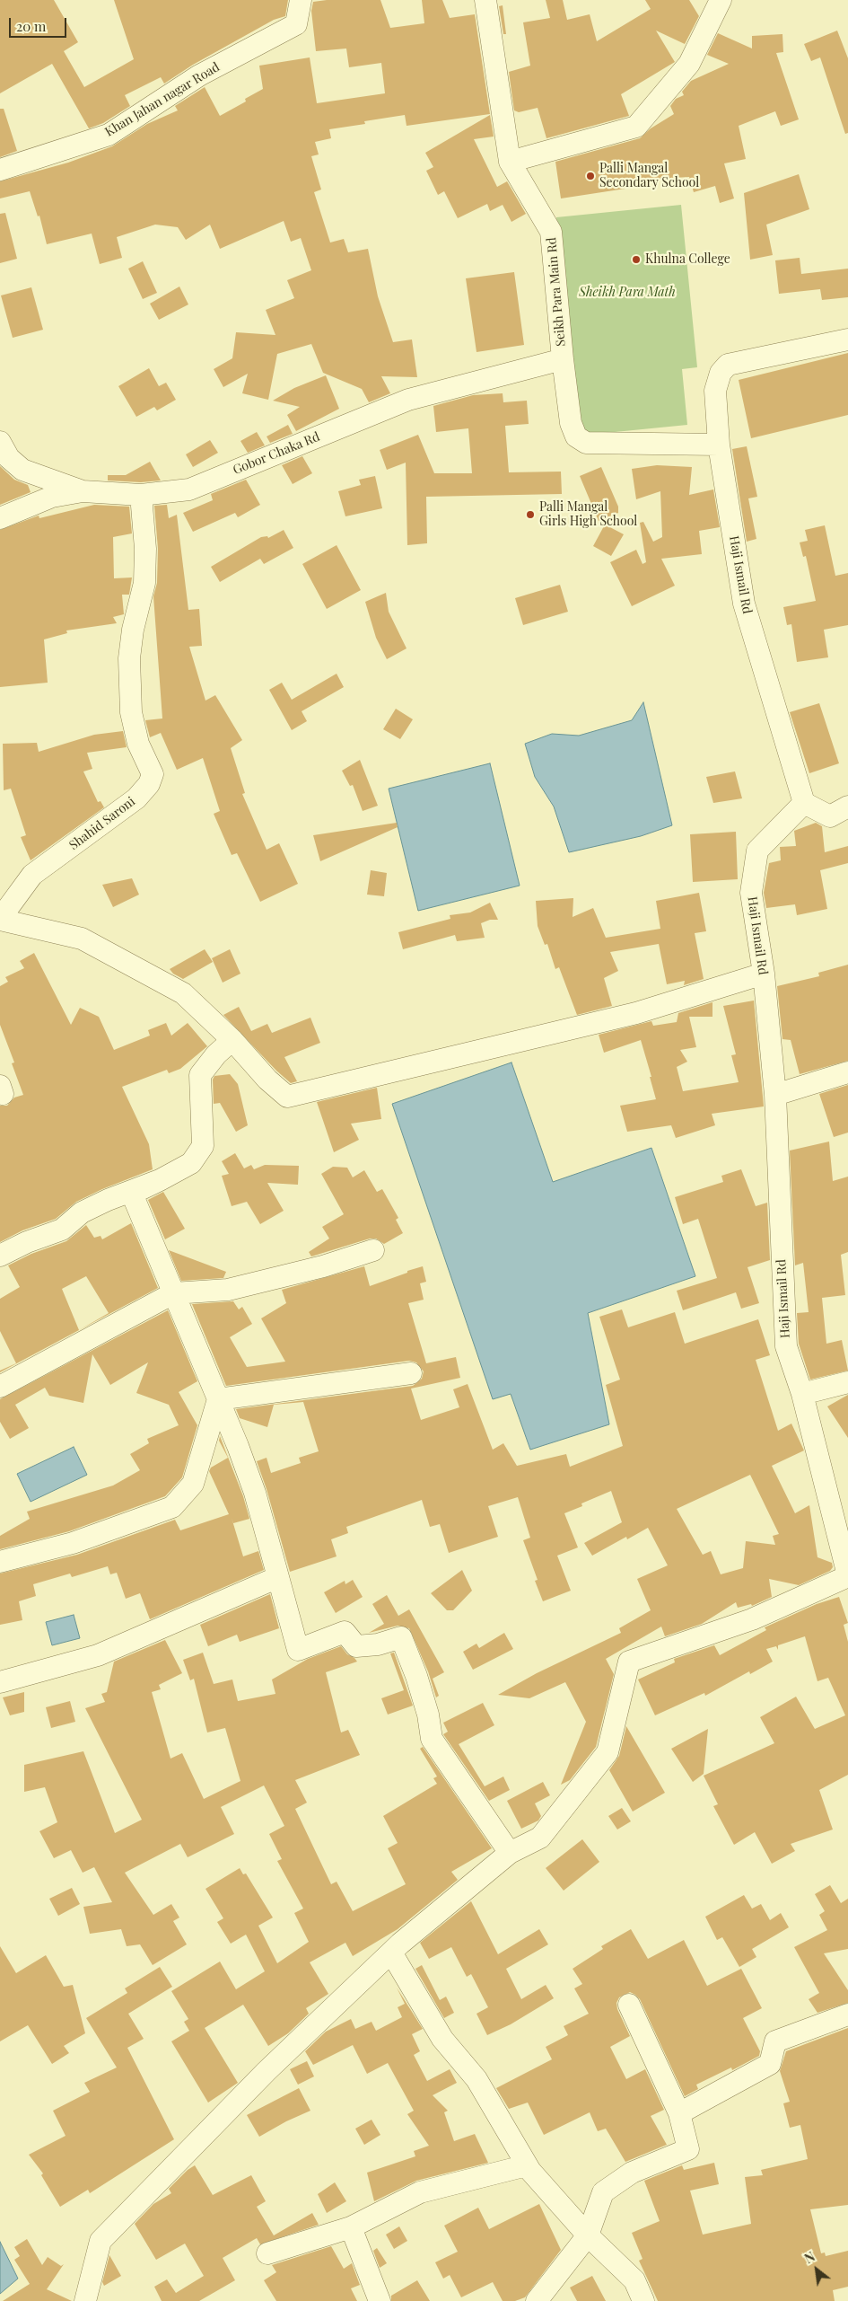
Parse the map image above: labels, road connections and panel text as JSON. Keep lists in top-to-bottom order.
{
  "streets": {
    "street": [
      "Khan Jahan nagar Road",
      "Seikh Para Main Rd",
      "Gobor Chaka Rd",
      "Haji Ismail Rd",
      "Shahid Saroni"
    ]
  },
  "crossings": [
    ["Seikh Para Main Rd", "Gobor Chaka Rd"],
    ["Seikh Para Main Rd", "Haji Ismail Rd"],
    ["Gobor Chaka Rd", "Shahid Saroni"]
  ],
  "parks": ["Sheikh Para Math"],
  "places": ["Palli Mangal Secondary School", "Khulna College", "Palli Mangal Girls High School"],
  "scale_bar": "20 m",
  "north": "top left"
}
